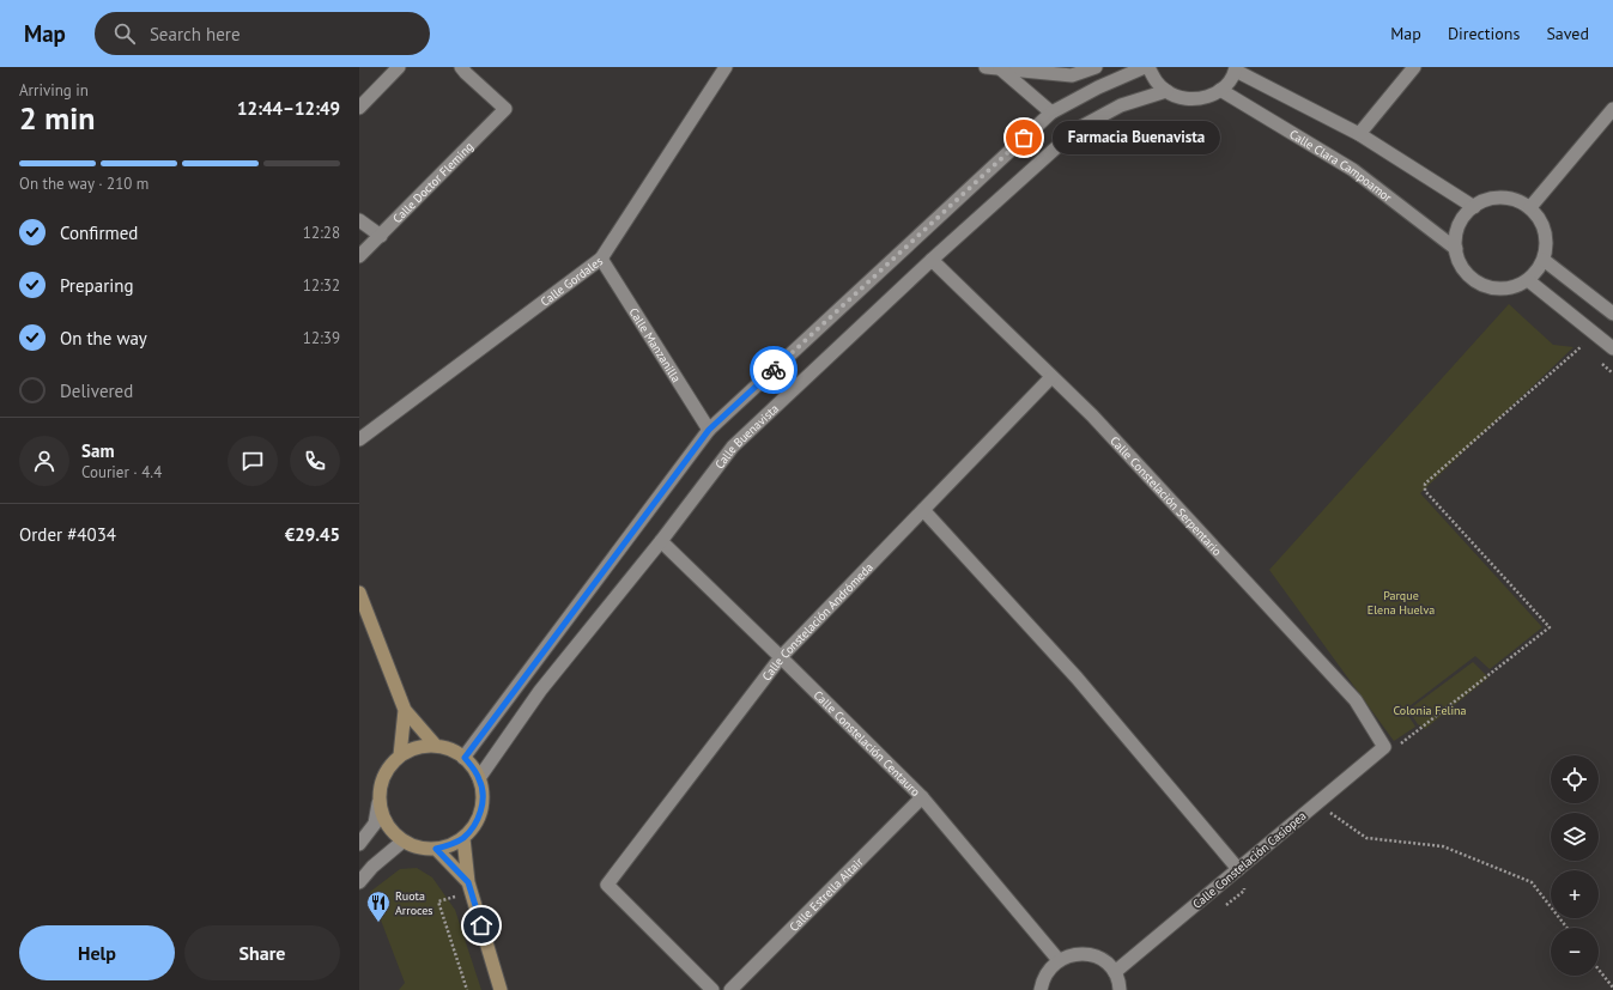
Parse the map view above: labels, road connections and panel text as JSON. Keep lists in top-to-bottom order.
{
  "streets": {
    "street": [
      "Calle Clara Campoamor",
      "Calle Doctor Fleming",
      "Calle Gordales",
      "Calle Manzanilla",
      "Calle Buenavista",
      "Calle Constelación Serpentario",
      "Calle Constelación Andrómeda",
      "Calle Constelación Centauro",
      "Calle Constelación Casiopea",
      "Calle Estrella Altair"
    ]
  },
  "crossings": [
    ["Calle Gordales", "Calle Manzanilla"],
    ["Calle Buenavista", "Calle Constelación Serpentario"],
    ["Calle Buenavista", "Calle Constelación Centauro"],
    ["Calle Constelación Serpentario", "Calle Constelación Andrómeda"],
    ["Calle Constelación Serpentario", "Calle Constelación Casiopea"],
    ["Calle Constelación Andrómeda", "Calle Constelación Centauro"],
    ["Calle Constelación Centauro", "Calle Estrella Altair"]
  ],
  "parks": ["Parque Elena Huelva", "Colonia Felina"],
  "places": {
    "other": ["Farmacia Buenavista"],
    "restaurant": ["Ruota Arroces"]
  },
  "page": {
    "header": "Map",
    "search": "Search here",
    "nav": ["Map", "Directions", "Saved"],
    "heading": ["2 min", "Arriving in", "12:44–12:49"],
    "panel": [
      "Sam",
      "Courier · 4.4",
      "Order #4034",
      "€29.45"
    ],
    "bubble": "Farmacia Buenavista",
    "bar": "On the way · 210 m",
    "list": [
      ["Confirmed", "12:28"],
      ["Preparing", "12:32"],
      ["On the way", "12:39"],
      "Delivered"
    ],
    "map_buttons": ["+", "−"],
    "buttons": ["Help", "Share"]
  }
}
